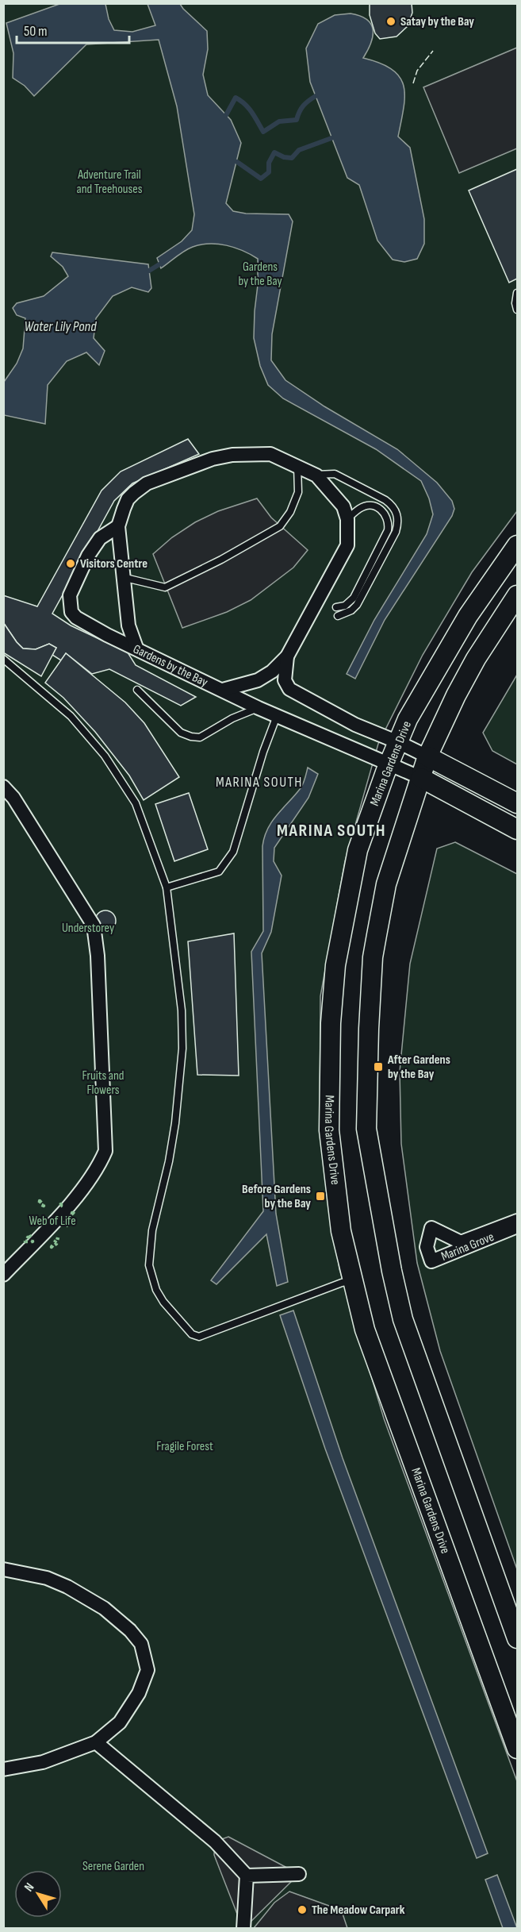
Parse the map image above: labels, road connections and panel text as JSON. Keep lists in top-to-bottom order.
{
  "streets": {
    "main road": ["Marina Gardens Drive"],
    "street": ["Gardens by the Bay", "Marina Grove"]
  },
  "crossings": [
    ["Gardens by the Bay", "Marina Gardens Drive"]
  ],
  "districts": ["MARINA SOUTH", "MARINA SOUTH"],
  "water": ["Water Lily Pond"],
  "parks": [
    "Adventure Trail and Treehouses",
    "Gardens by the Bay",
    "Understorey",
    "Fruits and Flowers",
    "Web of Life",
    "Fragile Forest",
    "Serene Garden"
  ],
  "places": {
    "other": ["Satay by the Bay", "Visitors Centre", "The Meadow Carpark"],
    "transit": ["After Gardens by the Bay", "Before Gardens by the Bay"]
  },
  "scale_bar": "50 m",
  "north": "top left"
}
